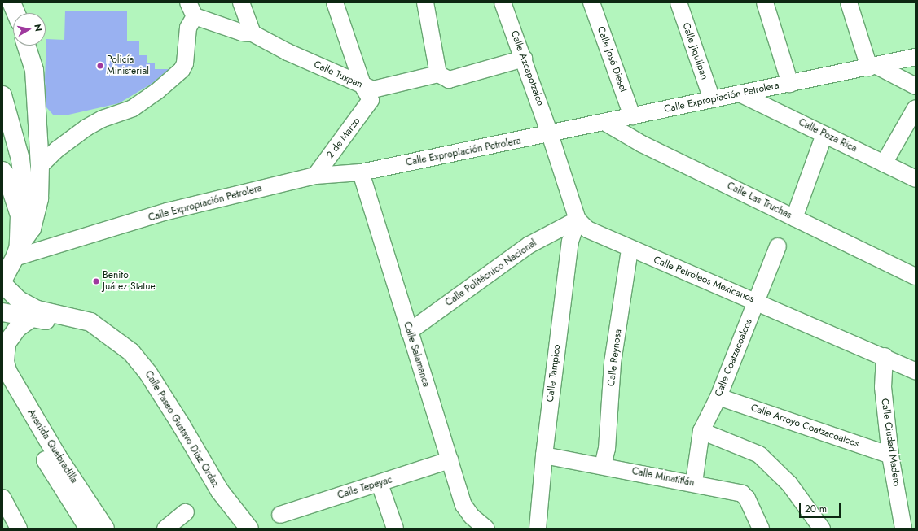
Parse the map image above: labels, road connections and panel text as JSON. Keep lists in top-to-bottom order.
{
  "streets": {
    "main road": ["Calle Paseo Gustavo Díaz Ordaz", "Avenida Quebradilla"],
    "street": [
      "Calle Jiquilpan",
      "Calle José Diesel",
      "Calle Azcapotzalco",
      "Calle Tuxpan",
      "Calle Expropiación Petrolera",
      "Calle Poza Rica",
      "2 de Marzo",
      "Calle Las Truchas",
      "Calle Politécnico Nacional",
      "Calle Petróleos Mexicanos",
      "Calle Salamanca",
      "Calle Reynosa",
      "Calle Coatzacoalcos",
      "Calle Tampico",
      "Calle Arroyo Coatzacoalcos",
      "Calle Ciudad Madero",
      "Calle Minatitlán",
      "Calle Tepeyac"
    ]
  },
  "crossings": [
    ["Calle Jiquilpan", "Calle Expropiación Petrolera"],
    ["Calle José Diesel", "Calle Expropiación Petrolera"],
    ["Calle Azcapotzalco", "Calle Expropiación Petrolera"],
    ["Calle Tuxpan", "2 de Marzo"],
    ["Calle Expropiación Petrolera", "Calle Poza Rica"],
    ["Calle Expropiación Petrolera", "2 de Marzo"],
    ["Calle Expropiación Petrolera", "Calle Las Truchas"],
    ["Calle Expropiación Petrolera", "Calle Salamanca"],
    ["Calle Politécnico Nacional", "Calle Petróleos Mexicanos"],
    ["Calle Politécnico Nacional", "Calle Salamanca"],
    ["Calle Politécnico Nacional", "Calle Tampico"],
    ["Calle Petróleos Mexicanos", "Calle Reynosa"],
    ["Calle Petróleos Mexicanos", "Calle Coatzacoalcos"],
    ["Calle Petróleos Mexicanos", "Calle Tampico"],
    ["Calle Petróleos Mexicanos", "Calle Ciudad Madero"],
    ["Calle Salamanca", "Calle Tepeyac"],
    ["Calle Reynosa", "Calle Minatitlán"],
    ["Calle Coatzacoalcos", "Calle Arroyo Coatzacoalcos"],
    ["Calle Coatzacoalcos", "Calle Minatitlán"],
    ["Calle Tampico", "Calle Minatitlán"],
    ["Calle Arroyo Coatzacoalcos", "Calle Ciudad Madero"]
  ],
  "places": ["Policía Ministerial", "Benito Juárez Statue"],
  "scale_bar": "20 m",
  "north": "right"
}
